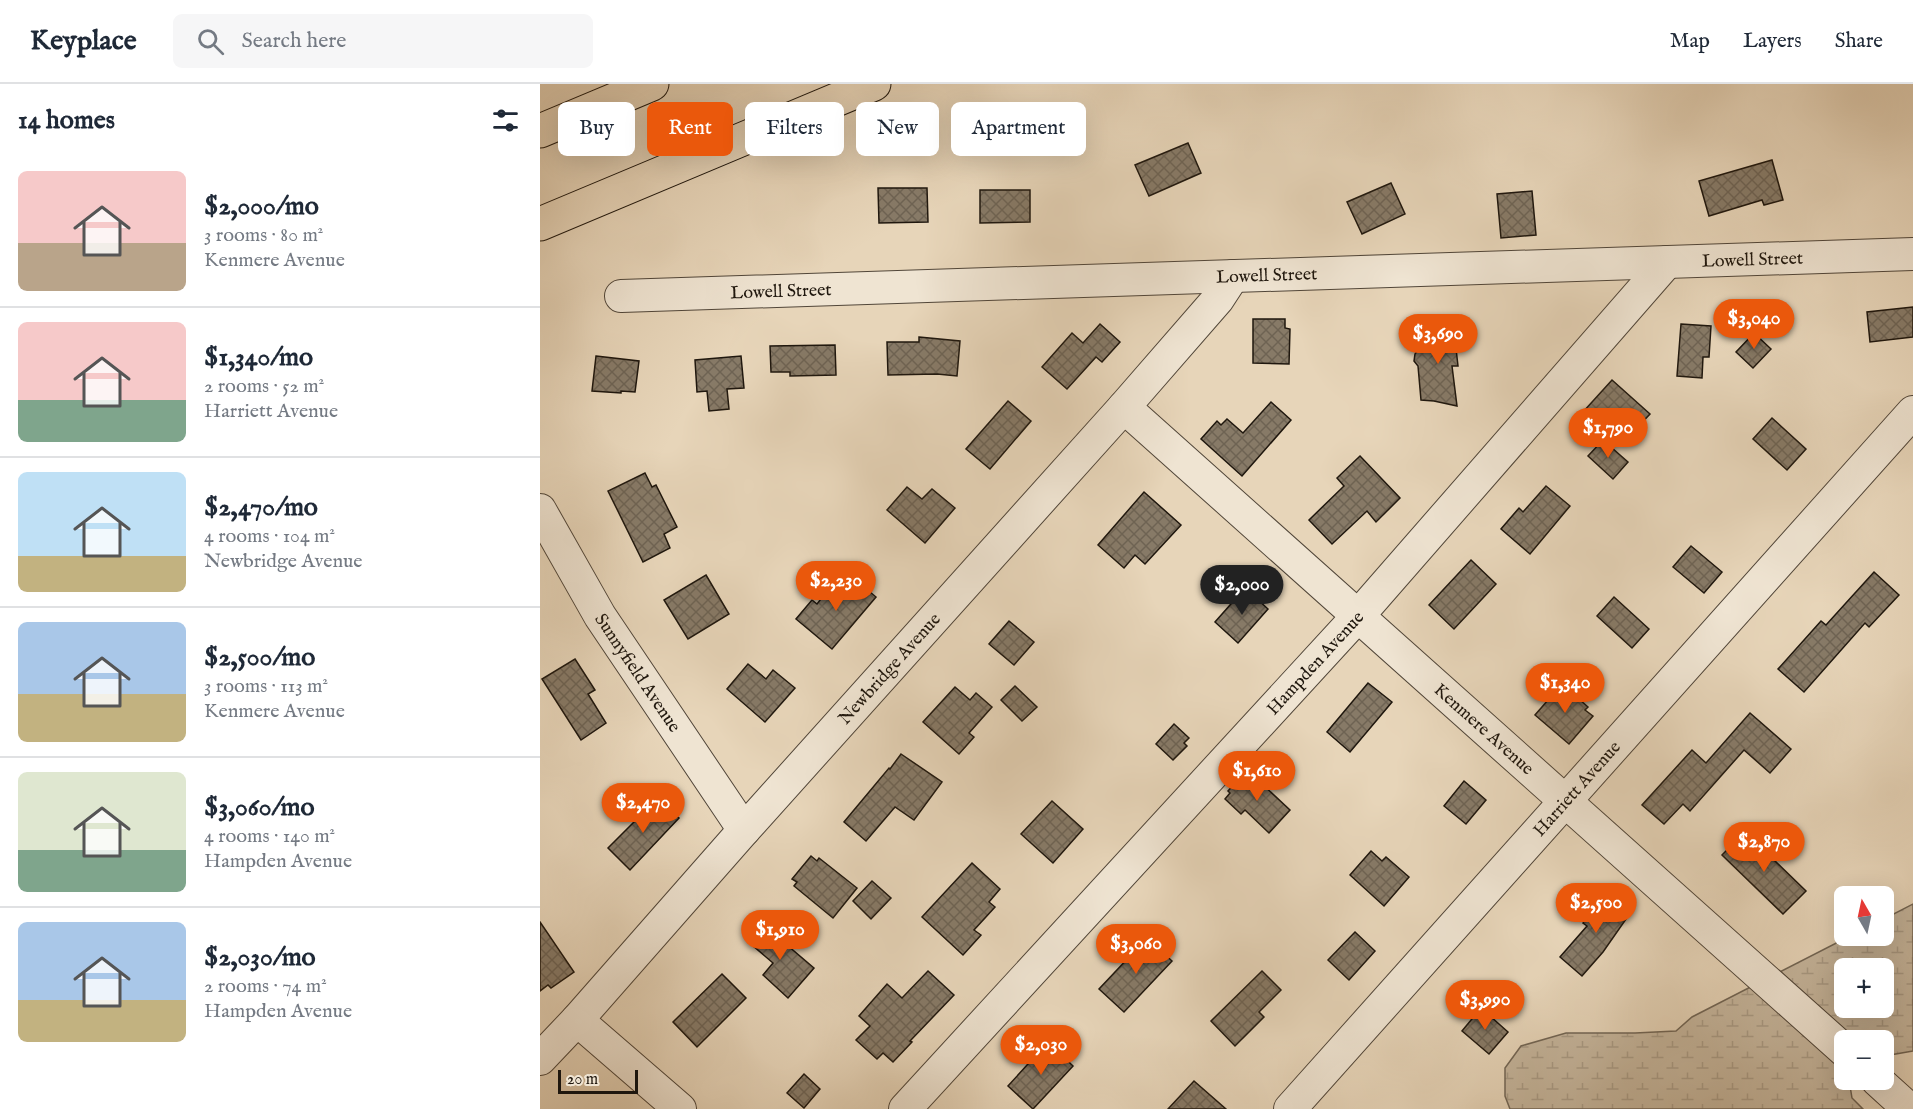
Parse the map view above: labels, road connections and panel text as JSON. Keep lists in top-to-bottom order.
{
  "streets": {
    "street": [
      "Lowell Street",
      "Hampden Avenue",
      "Newbridge Avenue",
      "Sunnyfield Avenue",
      "Kenmere Avenue",
      "Harriett Avenue"
    ]
  },
  "crossings": [
    ["Lowell Street", "Hampden Avenue"],
    ["Lowell Street", "Newbridge Avenue"],
    ["Hampden Avenue", "Kenmere Avenue"],
    ["Newbridge Avenue", "Sunnyfield Avenue"],
    ["Newbridge Avenue", "Kenmere Avenue"],
    ["Kenmere Avenue", "Harriett Avenue"]
  ],
  "scale_bar": "20 m",
  "north": "top",
  "page": {
    "header": "Keyplace",
    "search": "Search here",
    "nav": ["Map", "Layers", "Share"],
    "heading": "14 homes",
    "chip": [
      "Buy",
      "Rent",
      "Filters",
      "New",
      "Apartment"
    ],
    "list": [
      {
        "name": "$2,000/mo",
        "note": "3 rooms · 80 m² · Kenmere Avenue"
      },
      {
        "name": "$1,340/mo",
        "note": "2 rooms · 52 m² · Harriett Avenue"
      },
      {
        "name": "$2,470/mo",
        "note": "4 rooms · 104 m² · Newbridge Avenue"
      },
      {
        "name": "$2,500/mo",
        "note": "3 rooms · 113 m² · Kenmere Avenue"
      },
      {
        "name": "$3,060/mo",
        "note": "4 rooms · 140 m² · Hampden Avenue"
      },
      {
        "name": "$2,030/mo",
        "note": "2 rooms · 74 m² · Hampden Avenue"
      }
    ],
    "price": [
      "$3,040",
      "$3,690",
      "$1,790",
      "$2,230",
      "$2,000",
      "$1,340",
      "$1,610",
      "$2,470",
      "$2,870",
      "$2,500",
      "$1,910",
      "$3,060",
      "$3,990",
      "$2,030"
    ],
    "map_buttons": ["+", "−"],
    "scale": "20 m"
  }
}
